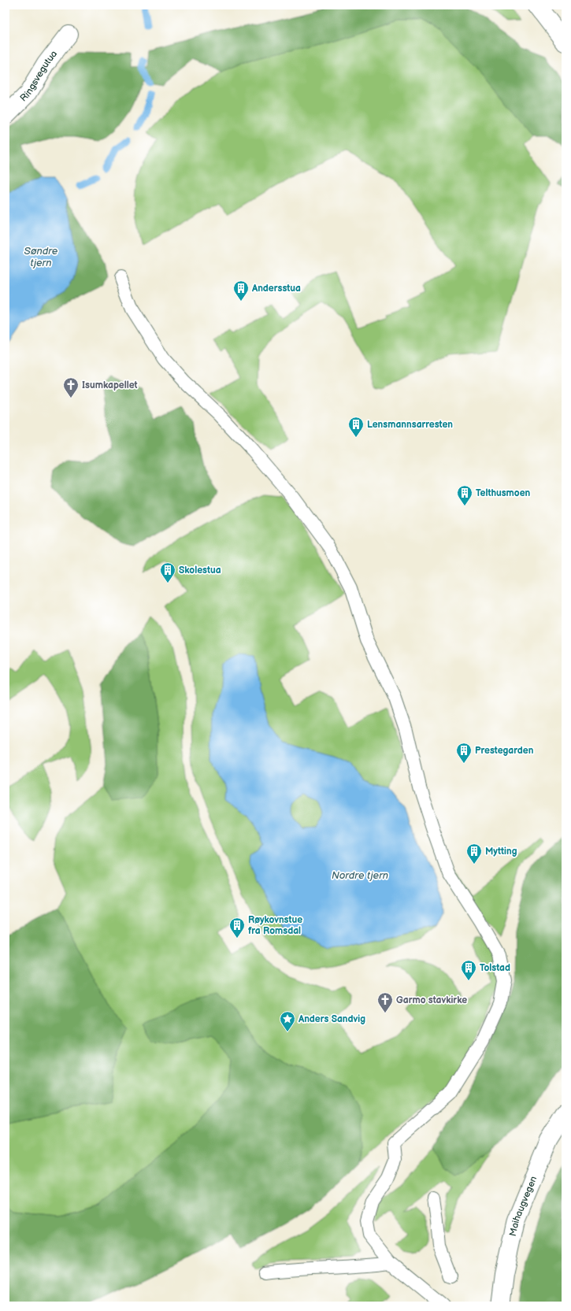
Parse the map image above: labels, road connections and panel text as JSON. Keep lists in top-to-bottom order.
{
  "streets": {
    "street": ["Ringsvegutua", "Maihaugvegen"]
  },
  "water": ["Søndre tjern", "Nordre tjern"],
  "places": {
    "building": [
      "Andersstua",
      "Lensmannsarresten",
      "Telthusmoen",
      "Skolestua",
      "Prestegarden",
      "Mytting",
      "Røykovnstue fra Romsdal",
      "Tolstad"
    ],
    "church": ["Isumkapellet", "Garmo stavkirke"],
    "place": ["Anders Sandvig"]
  }
}
